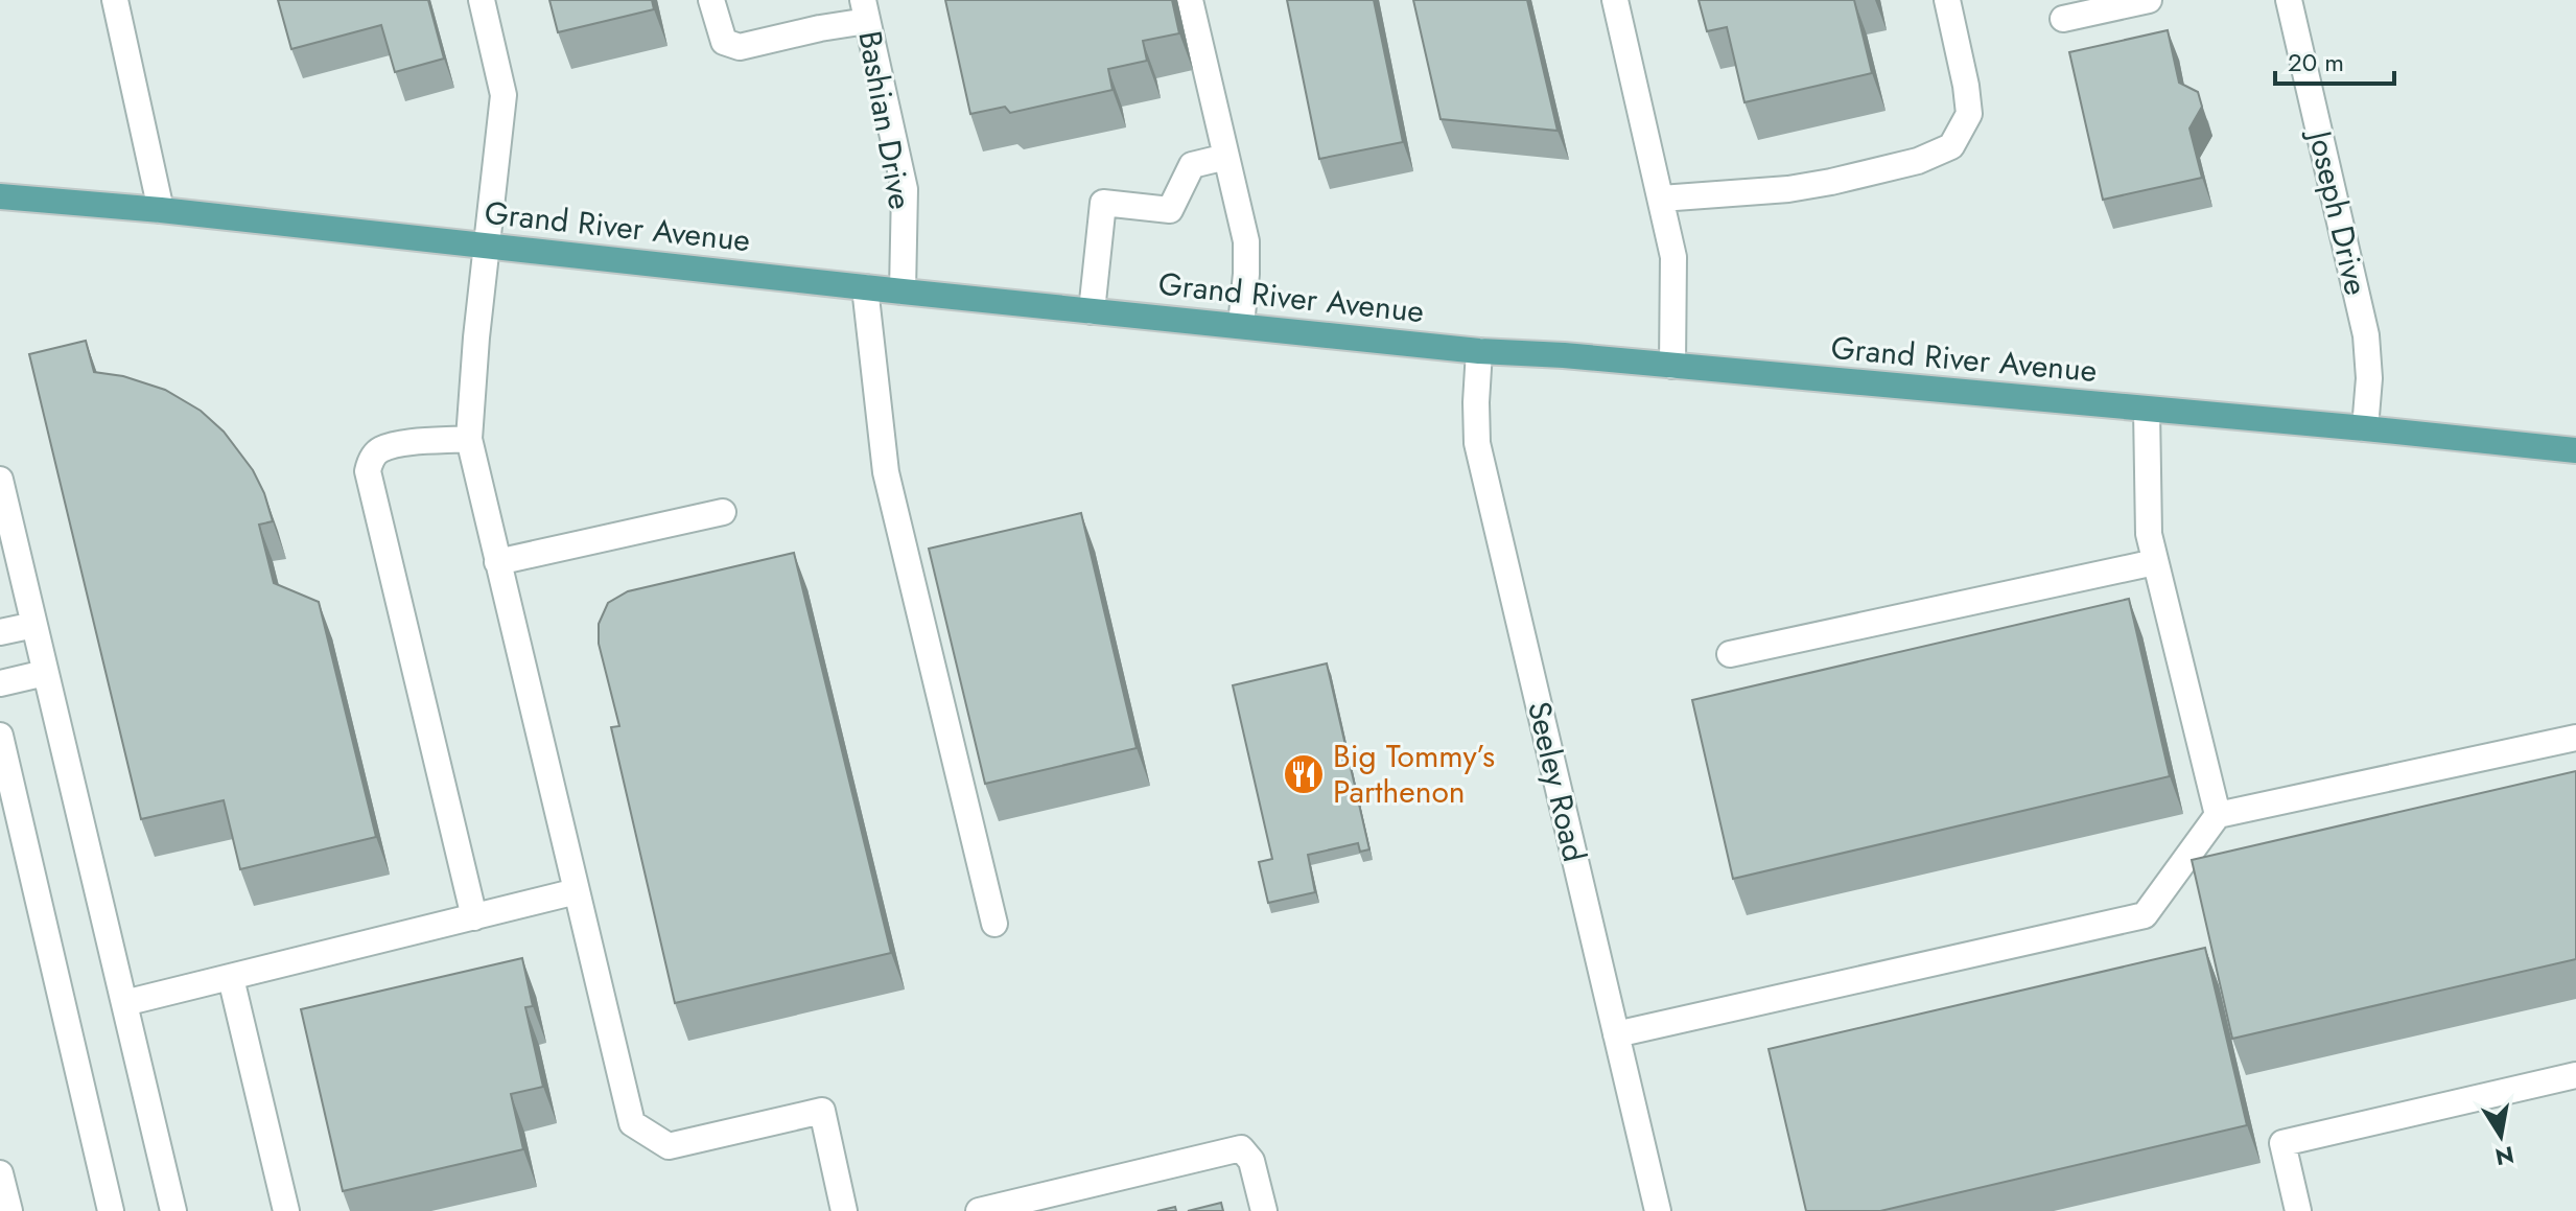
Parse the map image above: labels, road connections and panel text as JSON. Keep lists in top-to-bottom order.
{
  "streets": {
    "main road": ["Grand River Avenue"],
    "street": ["Bashian Drive", "Joseph Drive", "Seeley Road"]
  },
  "crossings": [
    ["Bashian Drive", "Grand River Avenue"],
    ["Joseph Drive", "Grand River Avenue"],
    ["Grand River Avenue", "Seeley Road"]
  ],
  "places": {
    "restaurant": ["Big Tommy’s Parthenon"]
  },
  "scale_bar": "20 m",
  "north": "bottom"
}
